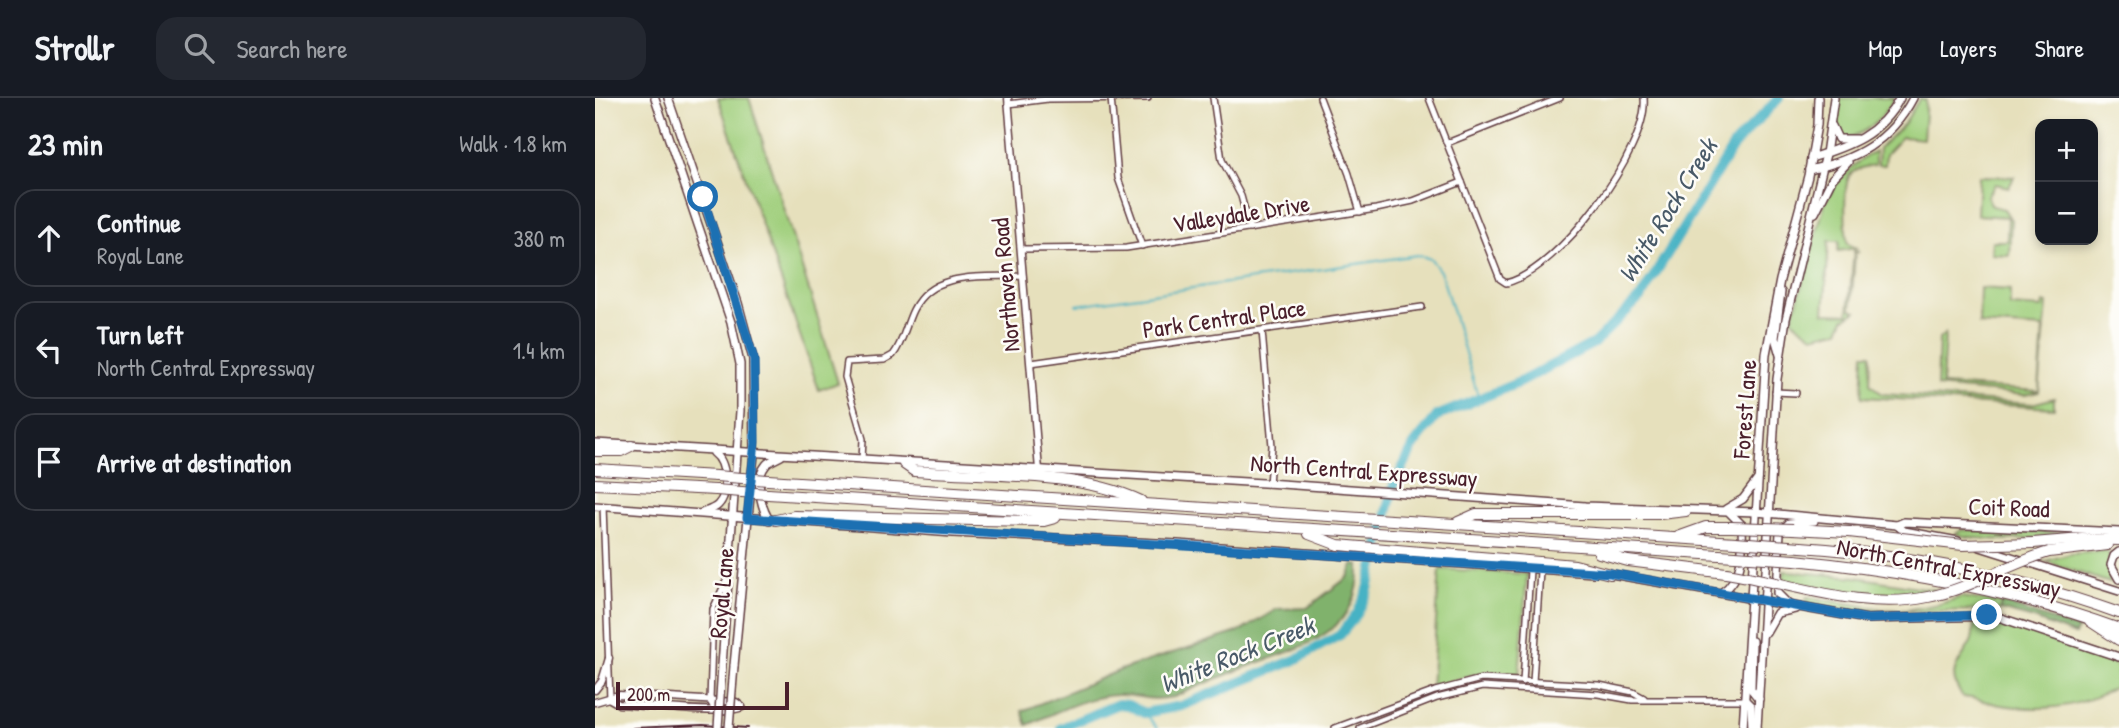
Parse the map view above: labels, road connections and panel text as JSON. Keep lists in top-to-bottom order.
{
  "streets": {
    "highway": ["North Central Expressway"],
    "main road": ["Forest Lane", "Coit Road", "Royal Lane"],
    "street": ["Valleydale Drive", "Northaven Road", "Park Central Place"]
  },
  "crossings": [
    ["Valleydale Drive", "Northaven Road"],
    ["Northaven Road", "Park Central Place"],
    ["Northaven Road", "North Central Expressway"],
    ["Forest Lane", "North Central Expressway"],
    ["North Central Expressway", "Coit Road"],
    ["North Central Expressway", "Royal Lane"]
  ],
  "water": ["White Rock Creek"],
  "scale_bar": "200 m",
  "page": {
    "header": "Strollr",
    "search": "Search here",
    "nav": ["Map", "Layers", "Share"],
    "heading": ["23 min", "Walk · 1.8 km"],
    "map_buttons": ["+", "−"],
    "list": [
      ["Continue", "Royal Lane", "380 m"],
      ["Turn left", "North Central Expressway", "1.4 km"],
      "Arrive at destination"
    ],
    "scale": "200 m"
  }
}
